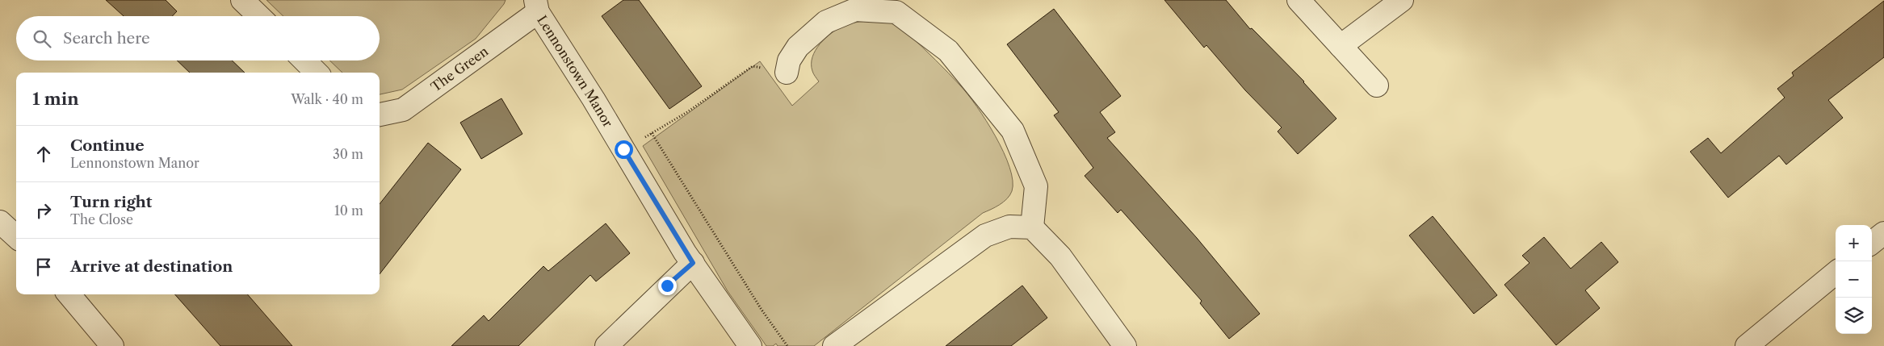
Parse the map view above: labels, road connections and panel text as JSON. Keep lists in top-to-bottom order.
{
  "streets": {
    "street": ["The Green", "Lennonstown Manor"]
  },
  "crossings": [
    ["The Green", "Lennonstown Manor"]
  ],
  "page": {
    "search": "Search here",
    "heading": ["1 min", "Walk · 40 m"],
    "list": [
      ["Continue", "Lennonstown Manor", "30 m"],
      ["Turn right", "The Close", "10 m"],
      "Arrive at destination"
    ],
    "map_buttons": ["+", "−"]
  }
}
